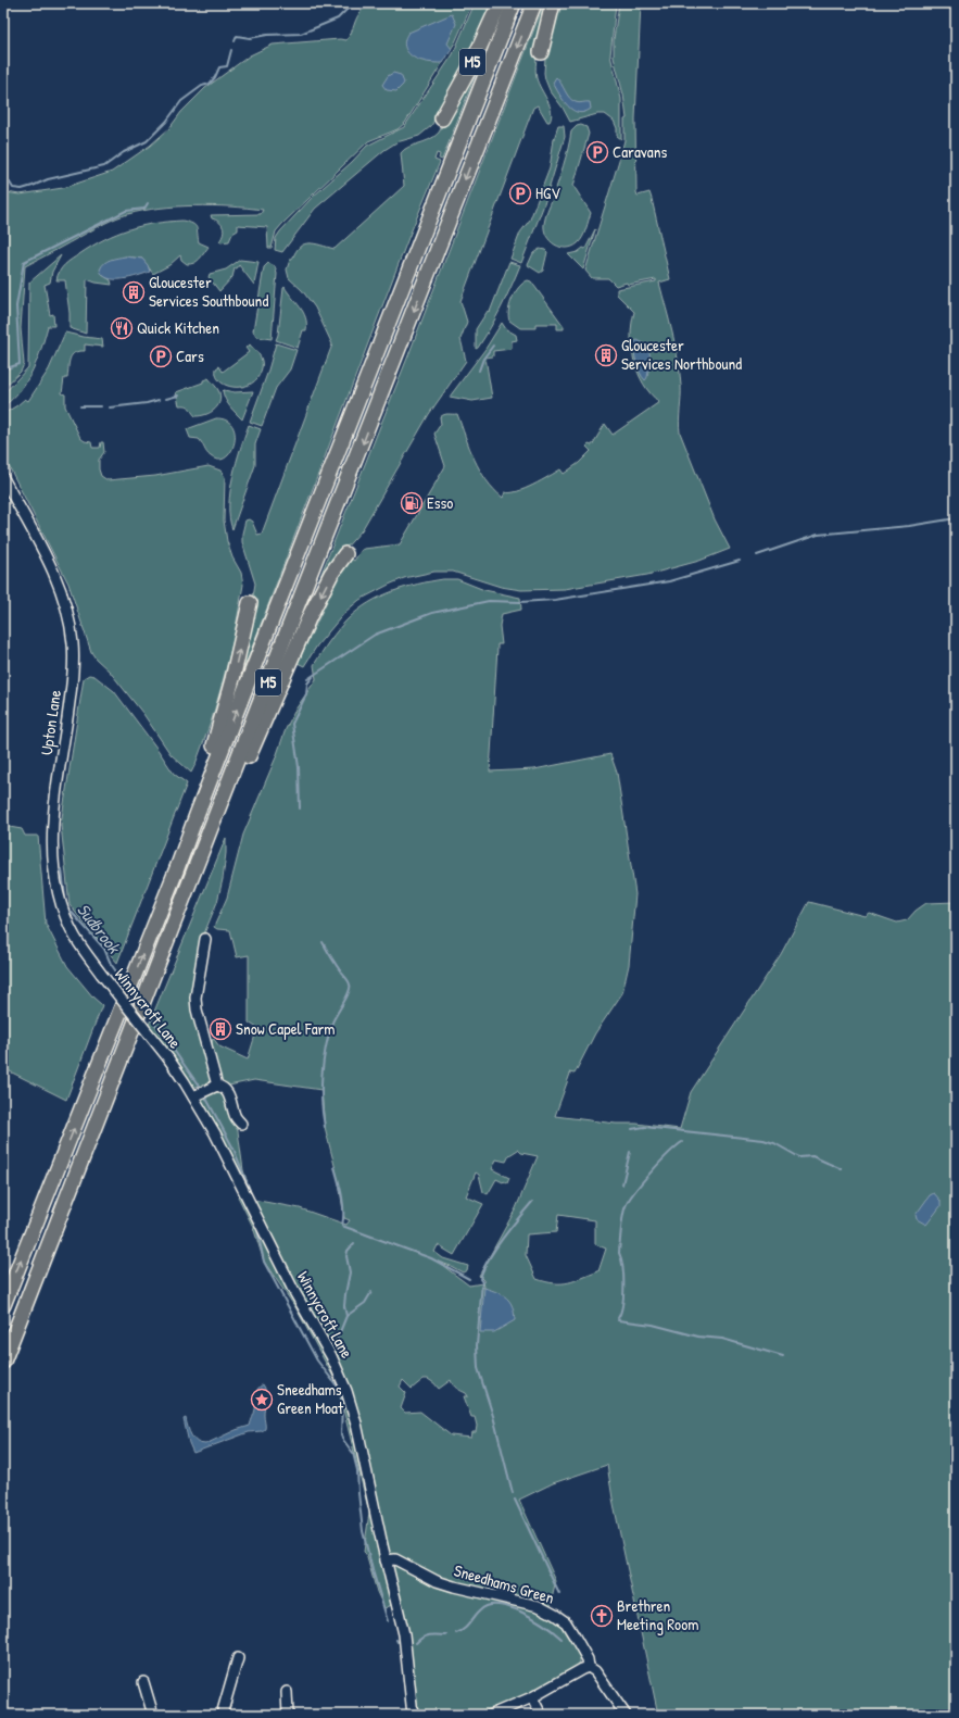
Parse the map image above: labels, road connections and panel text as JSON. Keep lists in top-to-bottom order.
{
  "streets": {
    "highway": ["M5"],
    "street": ["Upton Lane", "Winnycroft Lane", "Sneedhams Green"]
  },
  "crossings": [
    ["Upton Lane", "Winnycroft Lane"],
    ["Winnycroft Lane", "Sneedhams Green"]
  ],
  "water": ["Sudbrook"],
  "places": {
    "parking": ["Caravans", "HGV", "Cars"],
    "building": ["Gloucester Services Southbound", "Gloucester Services Northbound", "Snow Capel Farm"],
    "restaurant": ["Quick Kitchen"],
    "fuel station": ["Esso"],
    "place": ["Sneedhams Green Moat"],
    "church": ["Brethren Meeting Room"]
  }
}
